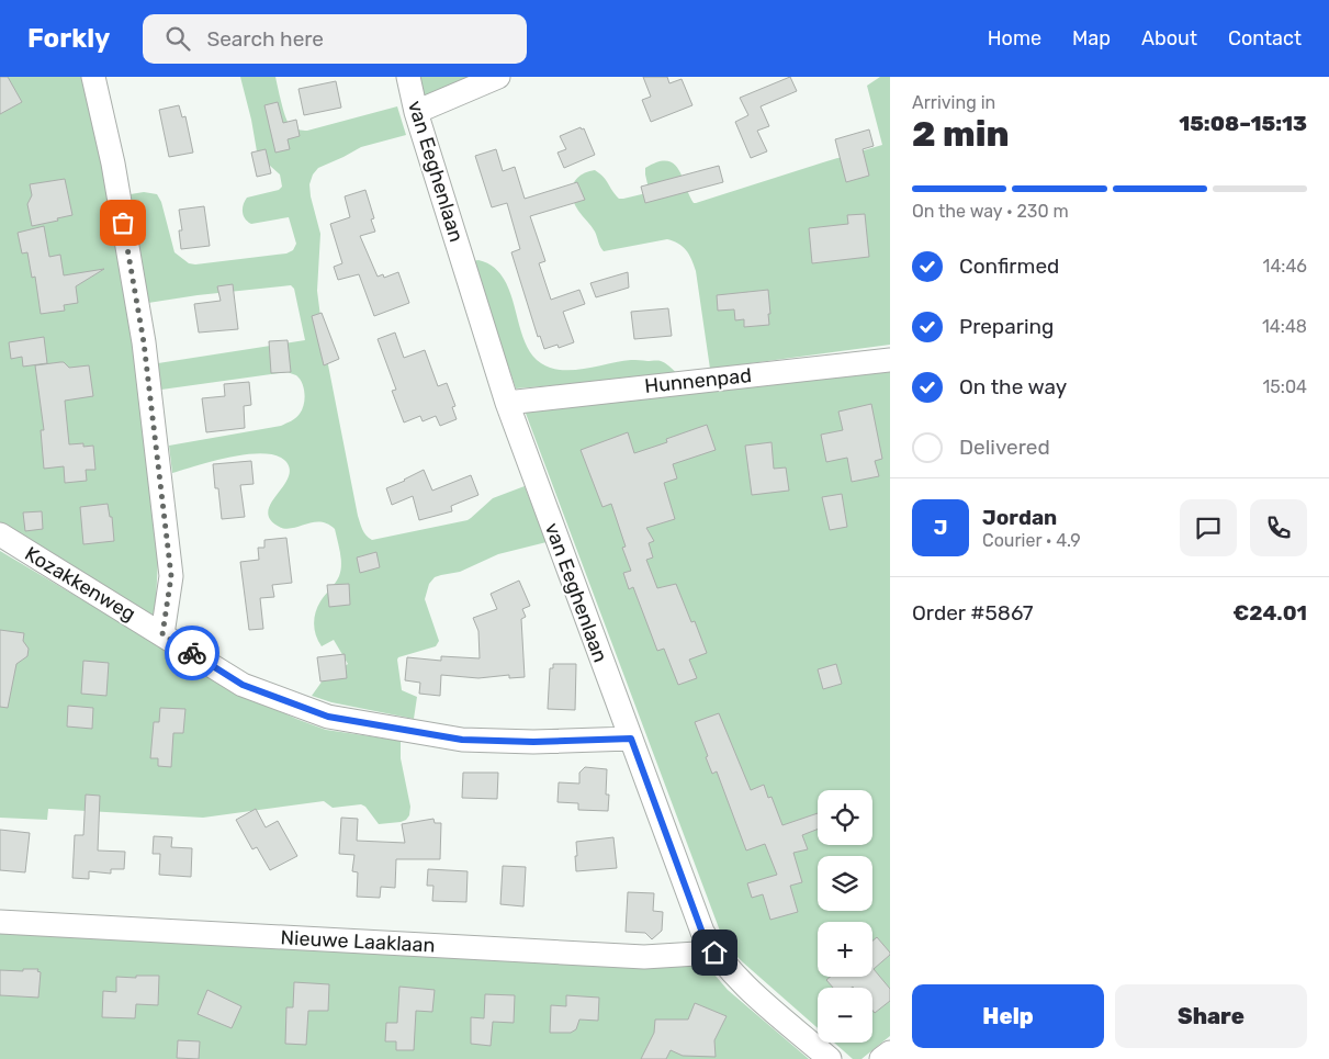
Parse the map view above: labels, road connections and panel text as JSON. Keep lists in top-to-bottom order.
{
  "streets": {
    "street": [
      "van Eeghenlaan",
      "Hunnenpad",
      "Kozakkenweg",
      "Nieuwe Laaklaan"
    ]
  },
  "crossings": [
    ["van Eeghenlaan", "Hunnenpad"],
    ["van Eeghenlaan", "Kozakkenweg"],
    ["van Eeghenlaan", "Nieuwe Laaklaan"]
  ],
  "page": {
    "header": "Forkly",
    "search": "Search here",
    "nav": [
      "Home",
      "Map",
      "About",
      "Contact"
    ],
    "heading": ["2 min", "Arriving in", "15:08–15:13"],
    "panel": [
      "Jordan",
      "Courier · 4.9",
      "Order #5867",
      "€24.01"
    ],
    "bar": "On the way · 230 m",
    "list": [
      ["Confirmed", "14:46"],
      ["Preparing", "14:48"],
      ["On the way", "15:04"],
      "Delivered"
    ],
    "round": "J",
    "map_buttons": ["+", "−"],
    "buttons": ["Help", "Share"]
  }
}
